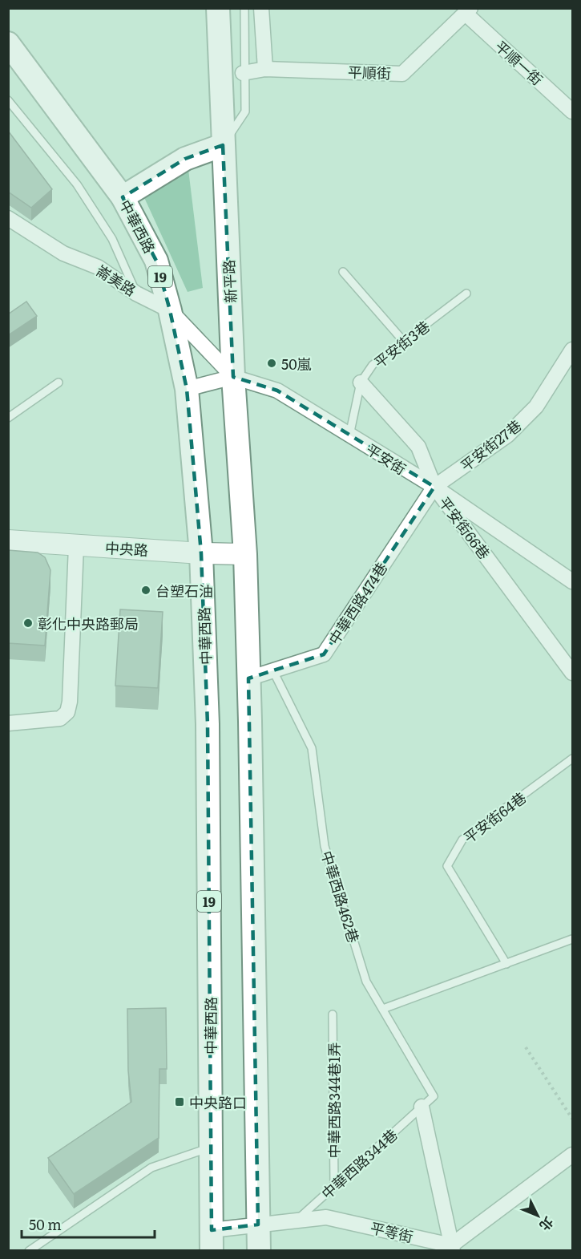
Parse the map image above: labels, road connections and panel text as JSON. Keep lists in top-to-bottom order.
{
  "streets": {
    "main road": ["中華西路", "19", "新平路"],
    "street": [
      "平順一街",
      "平順街",
      "崙美路",
      "平安街27巷",
      "平安街",
      "平安街66巷",
      "中央路",
      "中華西路474巷",
      "平等街"
    ],
    "lane": [
      "平安街3巷",
      "平安街64巷",
      "中華西路462巷",
      "中華西路344巷1弄",
      "中華西路344巷"
    ]
  },
  "crossings": [
    ["平順一街", "平順街"],
    ["中華西路", "崙美路"],
    ["中華西路", "中央路"],
    ["中華西路", "平等街"],
    ["崙美路", "新平路"],
    ["崙美路", "平安街"],
    ["新平路", "平安街"],
    ["新平路", "中央路"],
    ["平安街3巷", "平安街"],
    ["平安街3巷", "平安街66巷"],
    ["平安街27巷", "平安街"],
    ["平安街27巷", "平安街66巷"],
    ["平安街27巷", "中華西路474巷"],
    ["平安街", "平安街66巷"],
    ["平安街", "中華西路474巷"],
    ["平安街66巷", "中華西路474巷"],
    ["中華西路474巷", "中華西路462巷"],
    ["中華西路462巷", "中華西路344巷"],
    ["中華西路344巷1弄", "中華西路344巷"],
    ["中華西路344巷", "平等街"]
  ],
  "places": {
    "other": ["50嵐", "台塑石油", "彰化中央路郵局"],
    "transit": ["中央路口"]
  },
  "scale_bar": "50 m",
  "north": "bottom right"
}
